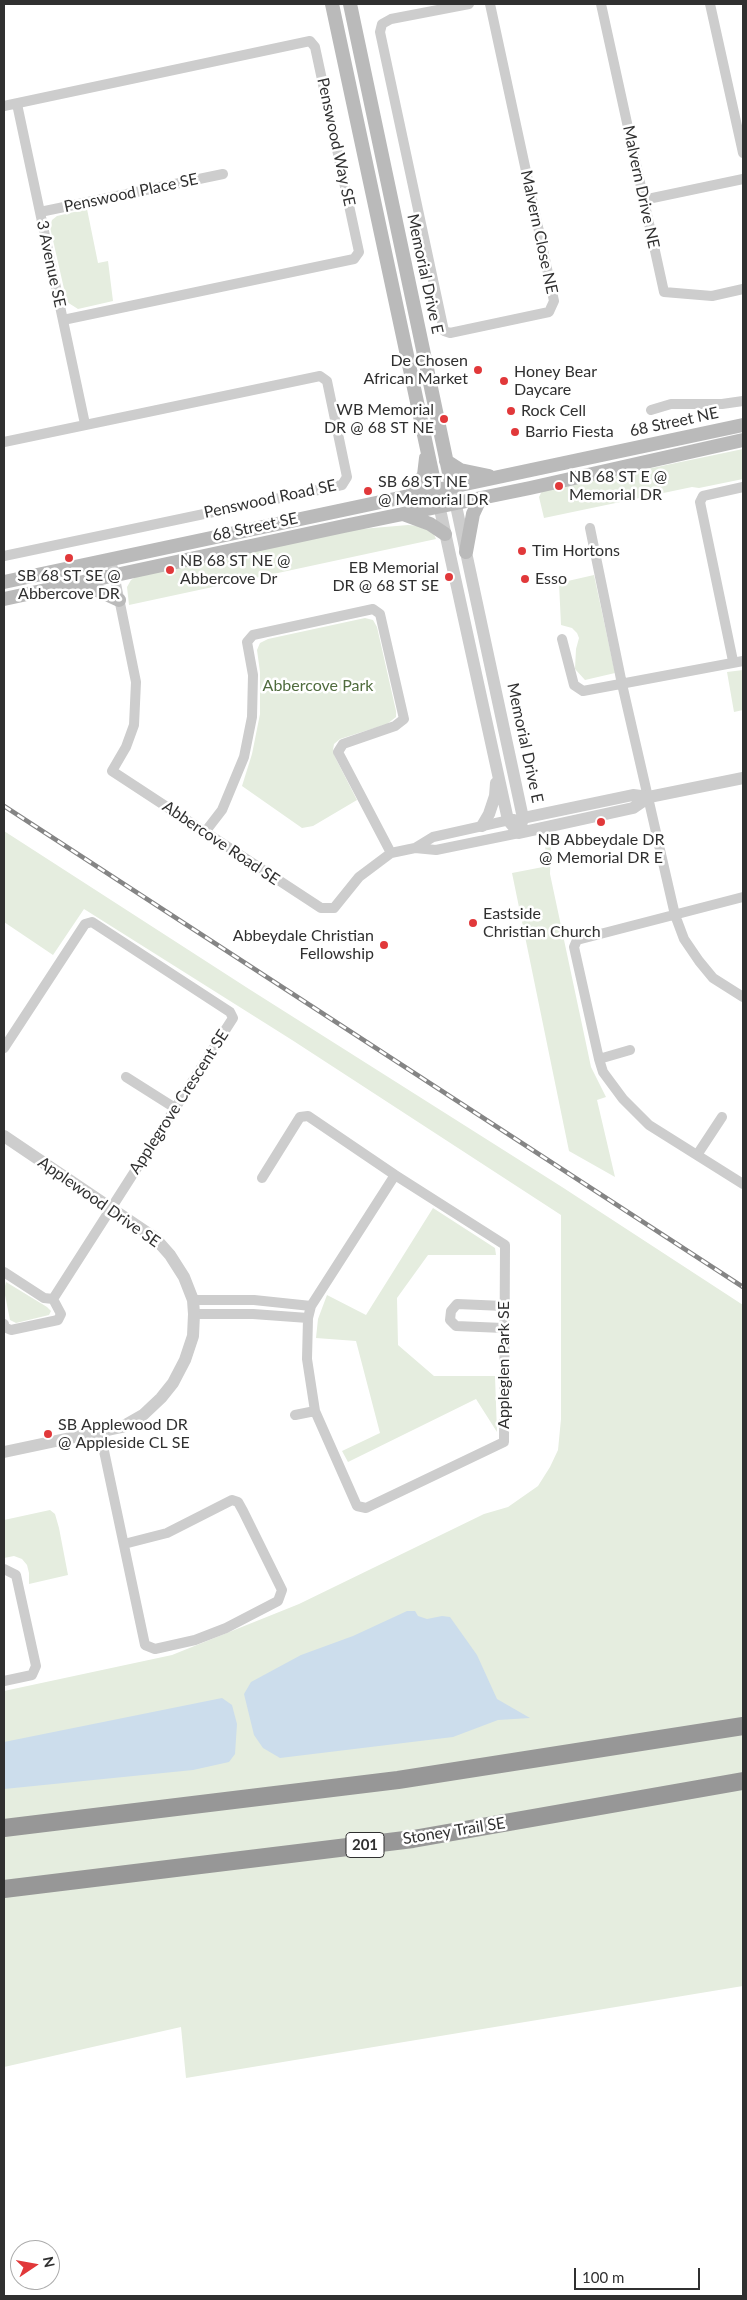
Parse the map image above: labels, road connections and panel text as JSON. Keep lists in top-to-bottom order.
{
  "streets": {
    "highway": ["Stoney Trail SE", "201"],
    "main road": ["Memorial Drive E", "68 Street NE", "68 Street SE"],
    "street": [
      "Penswood Way SE",
      "Malvern Drive NE",
      "Penswood Place SE",
      "Malvern Close NE",
      "3 Avenue SE",
      "Penswood Road SE",
      "Abbercove Road SE",
      "Applegrove Crescent SE",
      "Applewood Drive SE",
      "Appleglen Park SE"
    ]
  },
  "crossings": [
    ["Penswood Way SE", "3 Avenue SE"],
    ["Penswood Place SE", "3 Avenue SE"],
    ["3 Avenue SE", "Penswood Road SE"],
    ["Memorial Drive E", "68 Street NE"],
    ["Memorial Drive E", "68 Street SE"],
    ["68 Street NE", "68 Street SE"],
    ["Applegrove Crescent SE", "Applewood Drive SE"]
  ],
  "parks": ["Abbercove Park"],
  "places": [
    "De Chosen African Market",
    "Honey Bear Daycare",
    "Rock Cell",
    "WB Memorial DR @ 68 ST NE",
    "Barrio Fiesta",
    "NB 68 ST E @ Memorial DR",
    "SB 68 ST NE @ Memorial DR",
    "Tim Hortons",
    "SB 68 ST SE @ Abbercove DR",
    "NB 68 ST NE @ Abbercove Dr",
    "EB Memorial DR @ 68 ST SE",
    "Esso",
    "NB Abbeydale DR @ Memorial DR E",
    "Eastside Christian Church",
    "Abbeydale Christian Fellowship",
    "SB Applewood DR @ Appleside CL SE"
  ],
  "scale_bar": "100 m",
  "north": "right"
}
